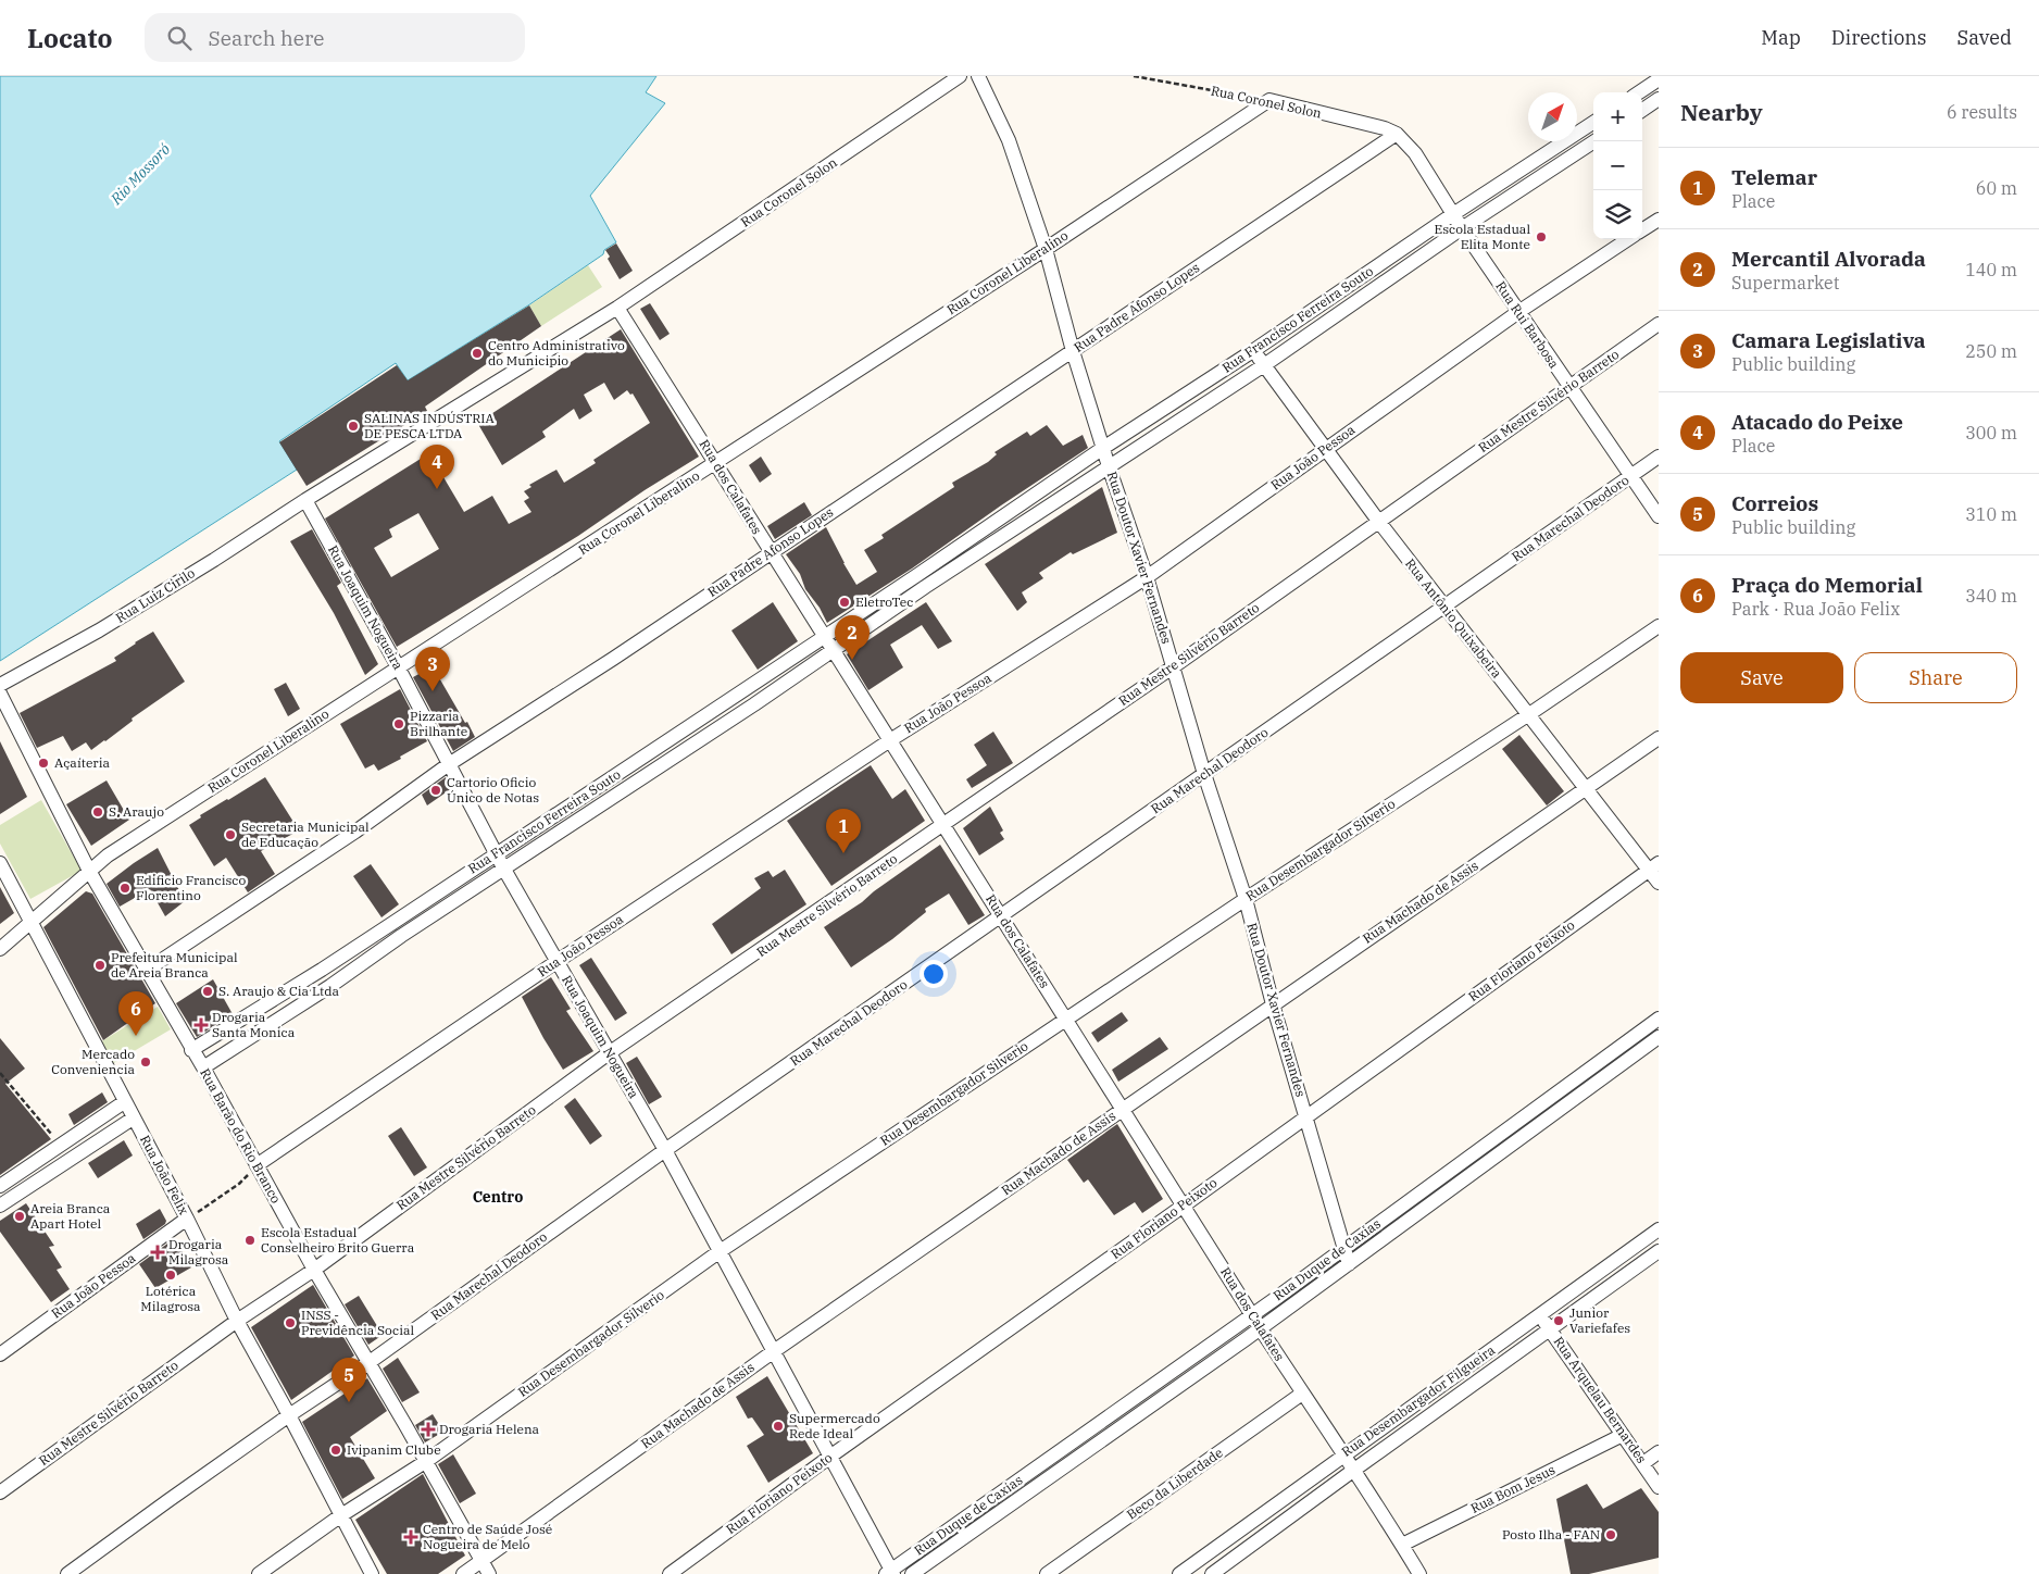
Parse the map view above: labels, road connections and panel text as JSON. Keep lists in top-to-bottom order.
{
  "streets": {
    "street": [
      "Rua Coronel Solon",
      "Rua Coronel Liberalino",
      "Rua Padre Afonso Lopes",
      "Rua Francisco Ferreira Souto",
      "Rua Rui Barbosa",
      "Rua Mestre Silvério Barreto",
      "Rua João Pessoa",
      "Rua dos Calafates",
      "Rua Marechal Deodoro",
      "Rua Doutor Xavier Fernandes",
      "Rua Luiz Cirilo",
      "Rua Joaquim Nogueira",
      "Rua Antônio Quixabeira",
      "Rua Desembargador Silverio",
      "Rua Machado de Assis",
      "Rua Floriano Peixoto",
      "Rua Barão do Rio Branco",
      "Rua João Felix",
      "Rua Duque de Caxias",
      "Rua Arquelau Bernardes",
      "Rua Desembargador Filgueira",
      "Beco da Liberdade",
      "Rua Bom Jesus"
    ]
  },
  "crossings": [
    ["Rua Coronel Solon", "Rua Coronel Liberalino"],
    ["Rua Coronel Solon", "Rua Padre Afonso Lopes"],
    ["Rua Coronel Solon", "Rua Rui Barbosa"],
    ["Rua Coronel Solon", "Rua dos Calafates"],
    ["Rua Coronel Solon", "Rua Luiz Cirilo"],
    ["Rua Coronel Solon", "Rua Joaquim Nogueira"],
    ["Rua Coronel Liberalino", "Rua dos Calafates"],
    ["Rua Coronel Liberalino", "Rua Doutor Xavier Fernandes"],
    ["Rua Coronel Liberalino", "Rua Joaquim Nogueira"],
    ["Rua Coronel Liberalino", "Rua Barão do Rio Branco"],
    ["Rua Coronel Liberalino", "Rua João Felix"],
    ["Rua Padre Afonso Lopes", "Rua Rui Barbosa"],
    ["Rua Padre Afonso Lopes", "Rua dos Calafates"],
    ["Rua Padre Afonso Lopes", "Rua Doutor Xavier Fernandes"],
    ["Rua Padre Afonso Lopes", "Rua Joaquim Nogueira"],
    ["Rua Padre Afonso Lopes", "Rua Barão do Rio Branco"],
    ["Rua Francisco Ferreira Souto", "Rua Rui Barbosa"],
    ["Rua Francisco Ferreira Souto", "Rua dos Calafates"],
    ["Rua Francisco Ferreira Souto", "Rua Doutor Xavier Fernandes"],
    ["Rua Francisco Ferreira Souto", "Rua Joaquim Nogueira"],
    ["Rua Francisco Ferreira Souto", "Rua Antônio Quixabeira"],
    ["Rua Francisco Ferreira Souto", "Rua Barão do Rio Branco"],
    ["Rua Rui Barbosa", "Rua Mestre Silvério Barreto"],
    ["Rua Rui Barbosa", "Rua João Pessoa"],
    ["Rua Rui Barbosa", "Rua Marechal Deodoro"],
    ["Rua Mestre Silvério Barreto", "Rua dos Calafates"],
    ["Rua Mestre Silvério Barreto", "Rua Doutor Xavier Fernandes"],
    ["Rua Mestre Silvério Barreto", "Rua Joaquim Nogueira"],
    ["Rua Mestre Silvério Barreto", "Rua Antônio Quixabeira"],
    ["Rua Mestre Silvério Barreto", "Rua Barão do Rio Branco"],
    ["Rua Mestre Silvério Barreto", "Rua João Felix"],
    ["Rua João Pessoa", "Rua dos Calafates"],
    ["Rua João Pessoa", "Rua Doutor Xavier Fernandes"],
    ["Rua João Pessoa", "Rua Joaquim Nogueira"],
    ["Rua João Pessoa", "Rua Antônio Quixabeira"],
    ["Rua João Pessoa", "Rua Barão do Rio Branco"],
    ["Rua João Pessoa", "Rua João Felix"],
    ["Rua dos Calafates", "Rua Marechal Deodoro"],
    ["Rua dos Calafates", "Rua Desembargador Silverio"],
    ["Rua dos Calafates", "Rua Machado de Assis"],
    ["Rua dos Calafates", "Rua Floriano Peixoto"],
    ["Rua dos Calafates", "Rua Duque de Caxias"],
    ["Rua dos Calafates", "Rua Desembargador Filgueira"],
    ["Rua dos Calafates", "Beco da Liberdade"],
    ["Rua dos Calafates", "Rua Bom Jesus"],
    ["Rua Marechal Deodoro", "Rua Doutor Xavier Fernandes"],
    ["Rua Marechal Deodoro", "Rua Joaquim Nogueira"],
    ["Rua Marechal Deodoro", "Rua Antônio Quixabeira"],
    ["Rua Marechal Deodoro", "Rua Barão do Rio Branco"],
    ["Rua Marechal Deodoro", "Rua João Felix"],
    ["Rua Doutor Xavier Fernandes", "Rua Desembargador Silverio"],
    ["Rua Doutor Xavier Fernandes", "Rua Machado de Assis"],
    ["Rua Doutor Xavier Fernandes", "Rua Floriano Peixoto"],
    ["Rua Doutor Xavier Fernandes", "Rua Duque de Caxias"],
    ["Rua Luiz Cirilo", "Rua Joaquim Nogueira"],
    ["Rua Joaquim Nogueira", "Rua Desembargador Silverio"],
    ["Rua Joaquim Nogueira", "Rua Machado de Assis"],
    ["Rua Joaquim Nogueira", "Rua Floriano Peixoto"],
    ["Rua Joaquim Nogueira", "Rua Duque de Caxias"],
    ["Rua Antônio Quixabeira", "Rua Desembargador Silverio"],
    ["Rua Antônio Quixabeira", "Rua Machado de Assis"],
    ["Rua Antônio Quixabeira", "Rua Floriano Peixoto"],
    ["Rua Desembargador Silverio", "Rua Barão do Rio Branco"],
    ["Rua Desembargador Silverio", "Rua João Felix"],
    ["Rua Machado de Assis", "Rua Barão do Rio Branco"],
    ["Rua Arquelau Bernardes", "Rua Desembargador Filgueira"],
    ["Rua Arquelau Bernardes", "Rua Bom Jesus"]
  ],
  "districts": ["Centro"],
  "water": ["Rio Mossoró"],
  "places": {
    "other": [
      "Escola Estadual Elita Monte",
      "Centro Administrativo do Municipio",
      "SALINAS INDÚSTRIA DE PESCA LTDA",
      "EletroTec",
      "Pizzaria Brilhante",
      "Açaíteria",
      "Cartorio Oficio Único de Notas",
      "S. Araujo",
      "Secretaria Municipal de Educação",
      "Edificio Francisco Florentino",
      "Prefeitura Municipal de Areia Branca",
      "S. Araujo & Cia Ltda",
      "Mercado Conveniencia",
      "Areia Branca Apart Hotel",
      "Escola Estadual Conselheiro Brito Guerra",
      "Lotérica Milagrosa",
      "Junior Variefafes",
      "INSS - Previdência Social",
      "Supermercado Rede Ideal",
      "Ivipanim Clube",
      "Posto Ilha - FAN"
    ],
    "health": [
      "Drogaria Santa Monica",
      "Drogaria Milagrosa",
      "Drogaria Helena",
      "Centro de Saúde José Nogueira de Melo"
    ]
  },
  "north": "top right",
  "page": {
    "header": "Locato",
    "search": "Search here",
    "nav": ["Map", "Directions", "Saved"],
    "heading": ["Nearby", "6 results"],
    "map_buttons": ["+", "−"],
    "list": [
      {
        "mark": "1",
        "name": "Telemar",
        "note": "Place",
        "value": "60 m"
      },
      {
        "mark": "2",
        "name": "Mercantil Alvorada",
        "note": "Supermarket",
        "value": "140 m"
      },
      {
        "mark": "3",
        "name": "Camara Legislativa",
        "note": "Public building",
        "value": "250 m"
      },
      {
        "mark": "4",
        "name": "Atacado do Peixe",
        "note": "Place",
        "value": "300 m"
      },
      {
        "mark": "5",
        "name": "Correios",
        "note": "Public building",
        "value": "310 m"
      },
      {
        "mark": "6",
        "name": "Praça do Memorial",
        "note": "Park · Rua João Felix",
        "value": "340 m"
      }
    ],
    "pins": [
      "4",
      "2",
      "3",
      "1",
      "6",
      "5"
    ],
    "buttons": ["Save", "Share"]
  }
}
